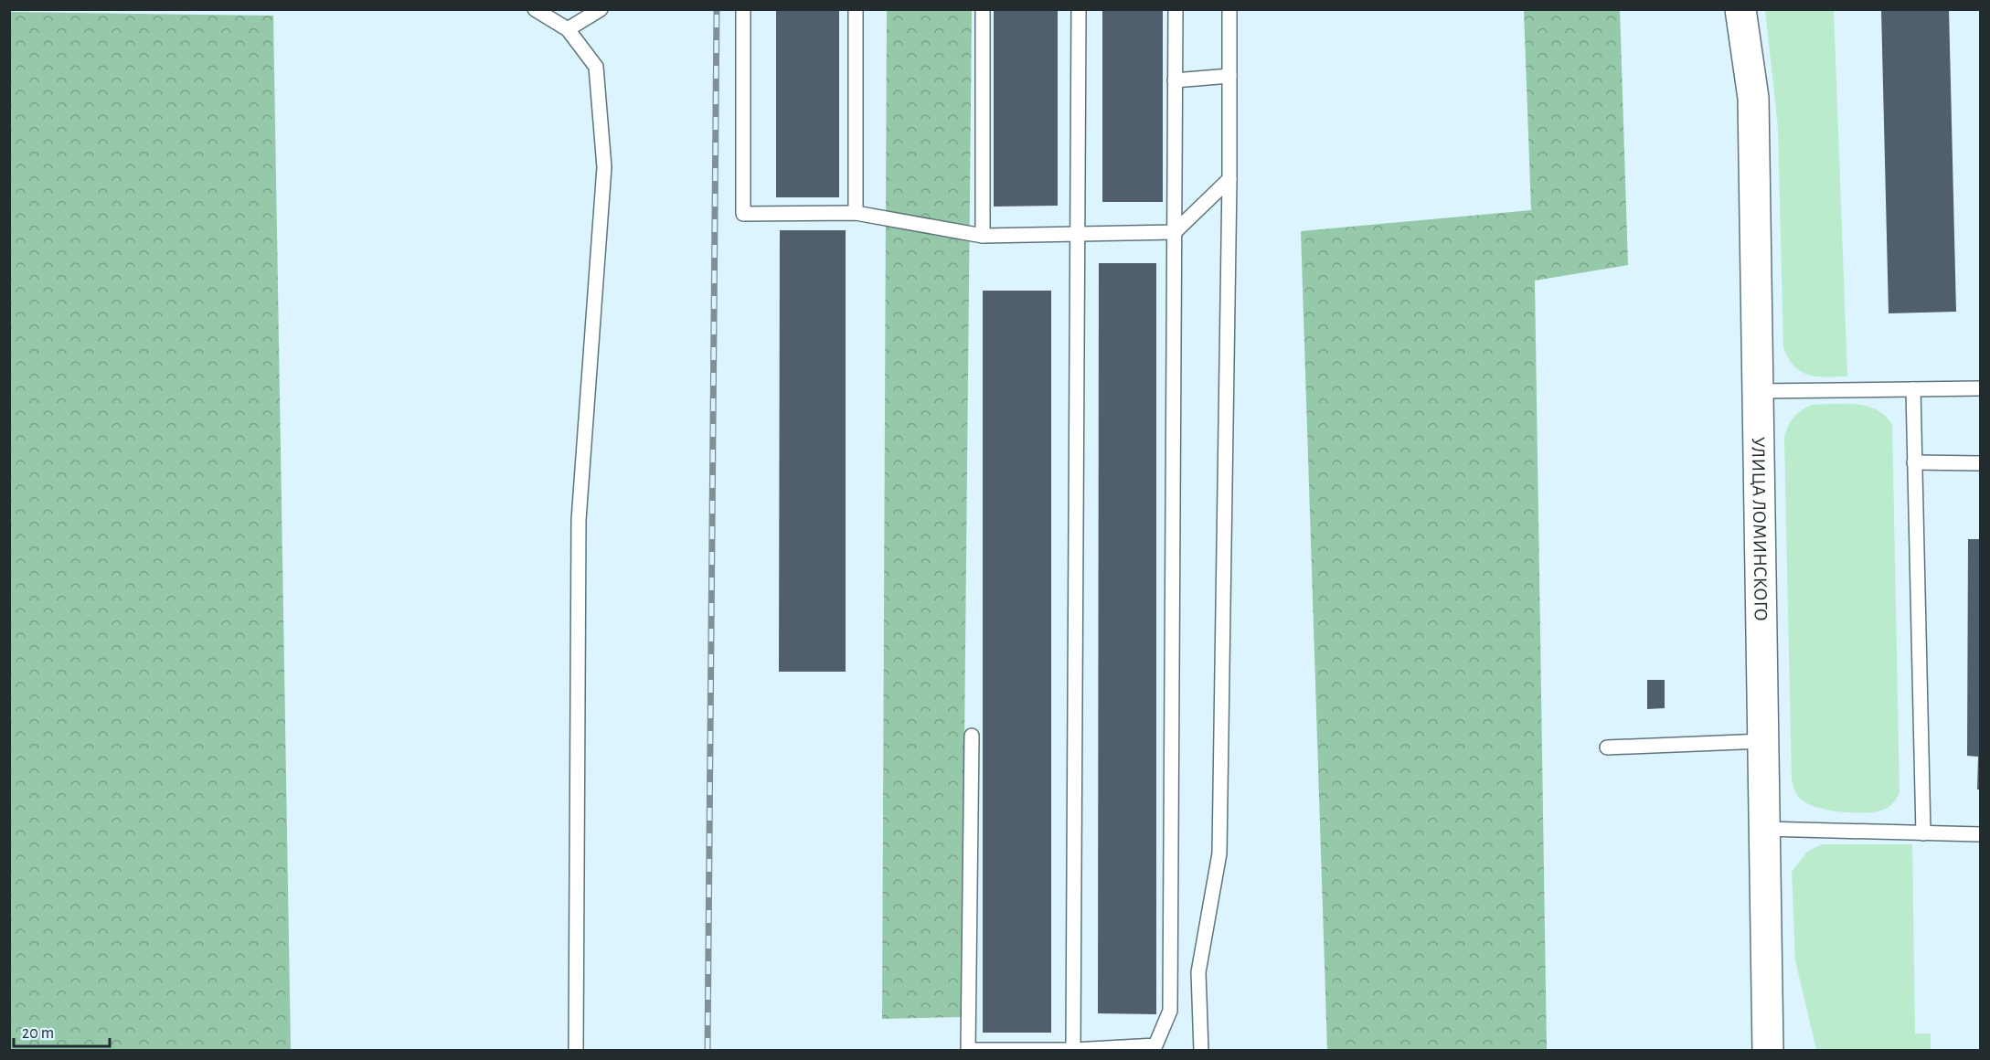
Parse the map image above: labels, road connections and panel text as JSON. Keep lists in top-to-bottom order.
{
  "streets": {
    "street": ["УЛИЦА ЛОМИНСКОГО"]
  },
  "scale_bar": "20 m"
}
